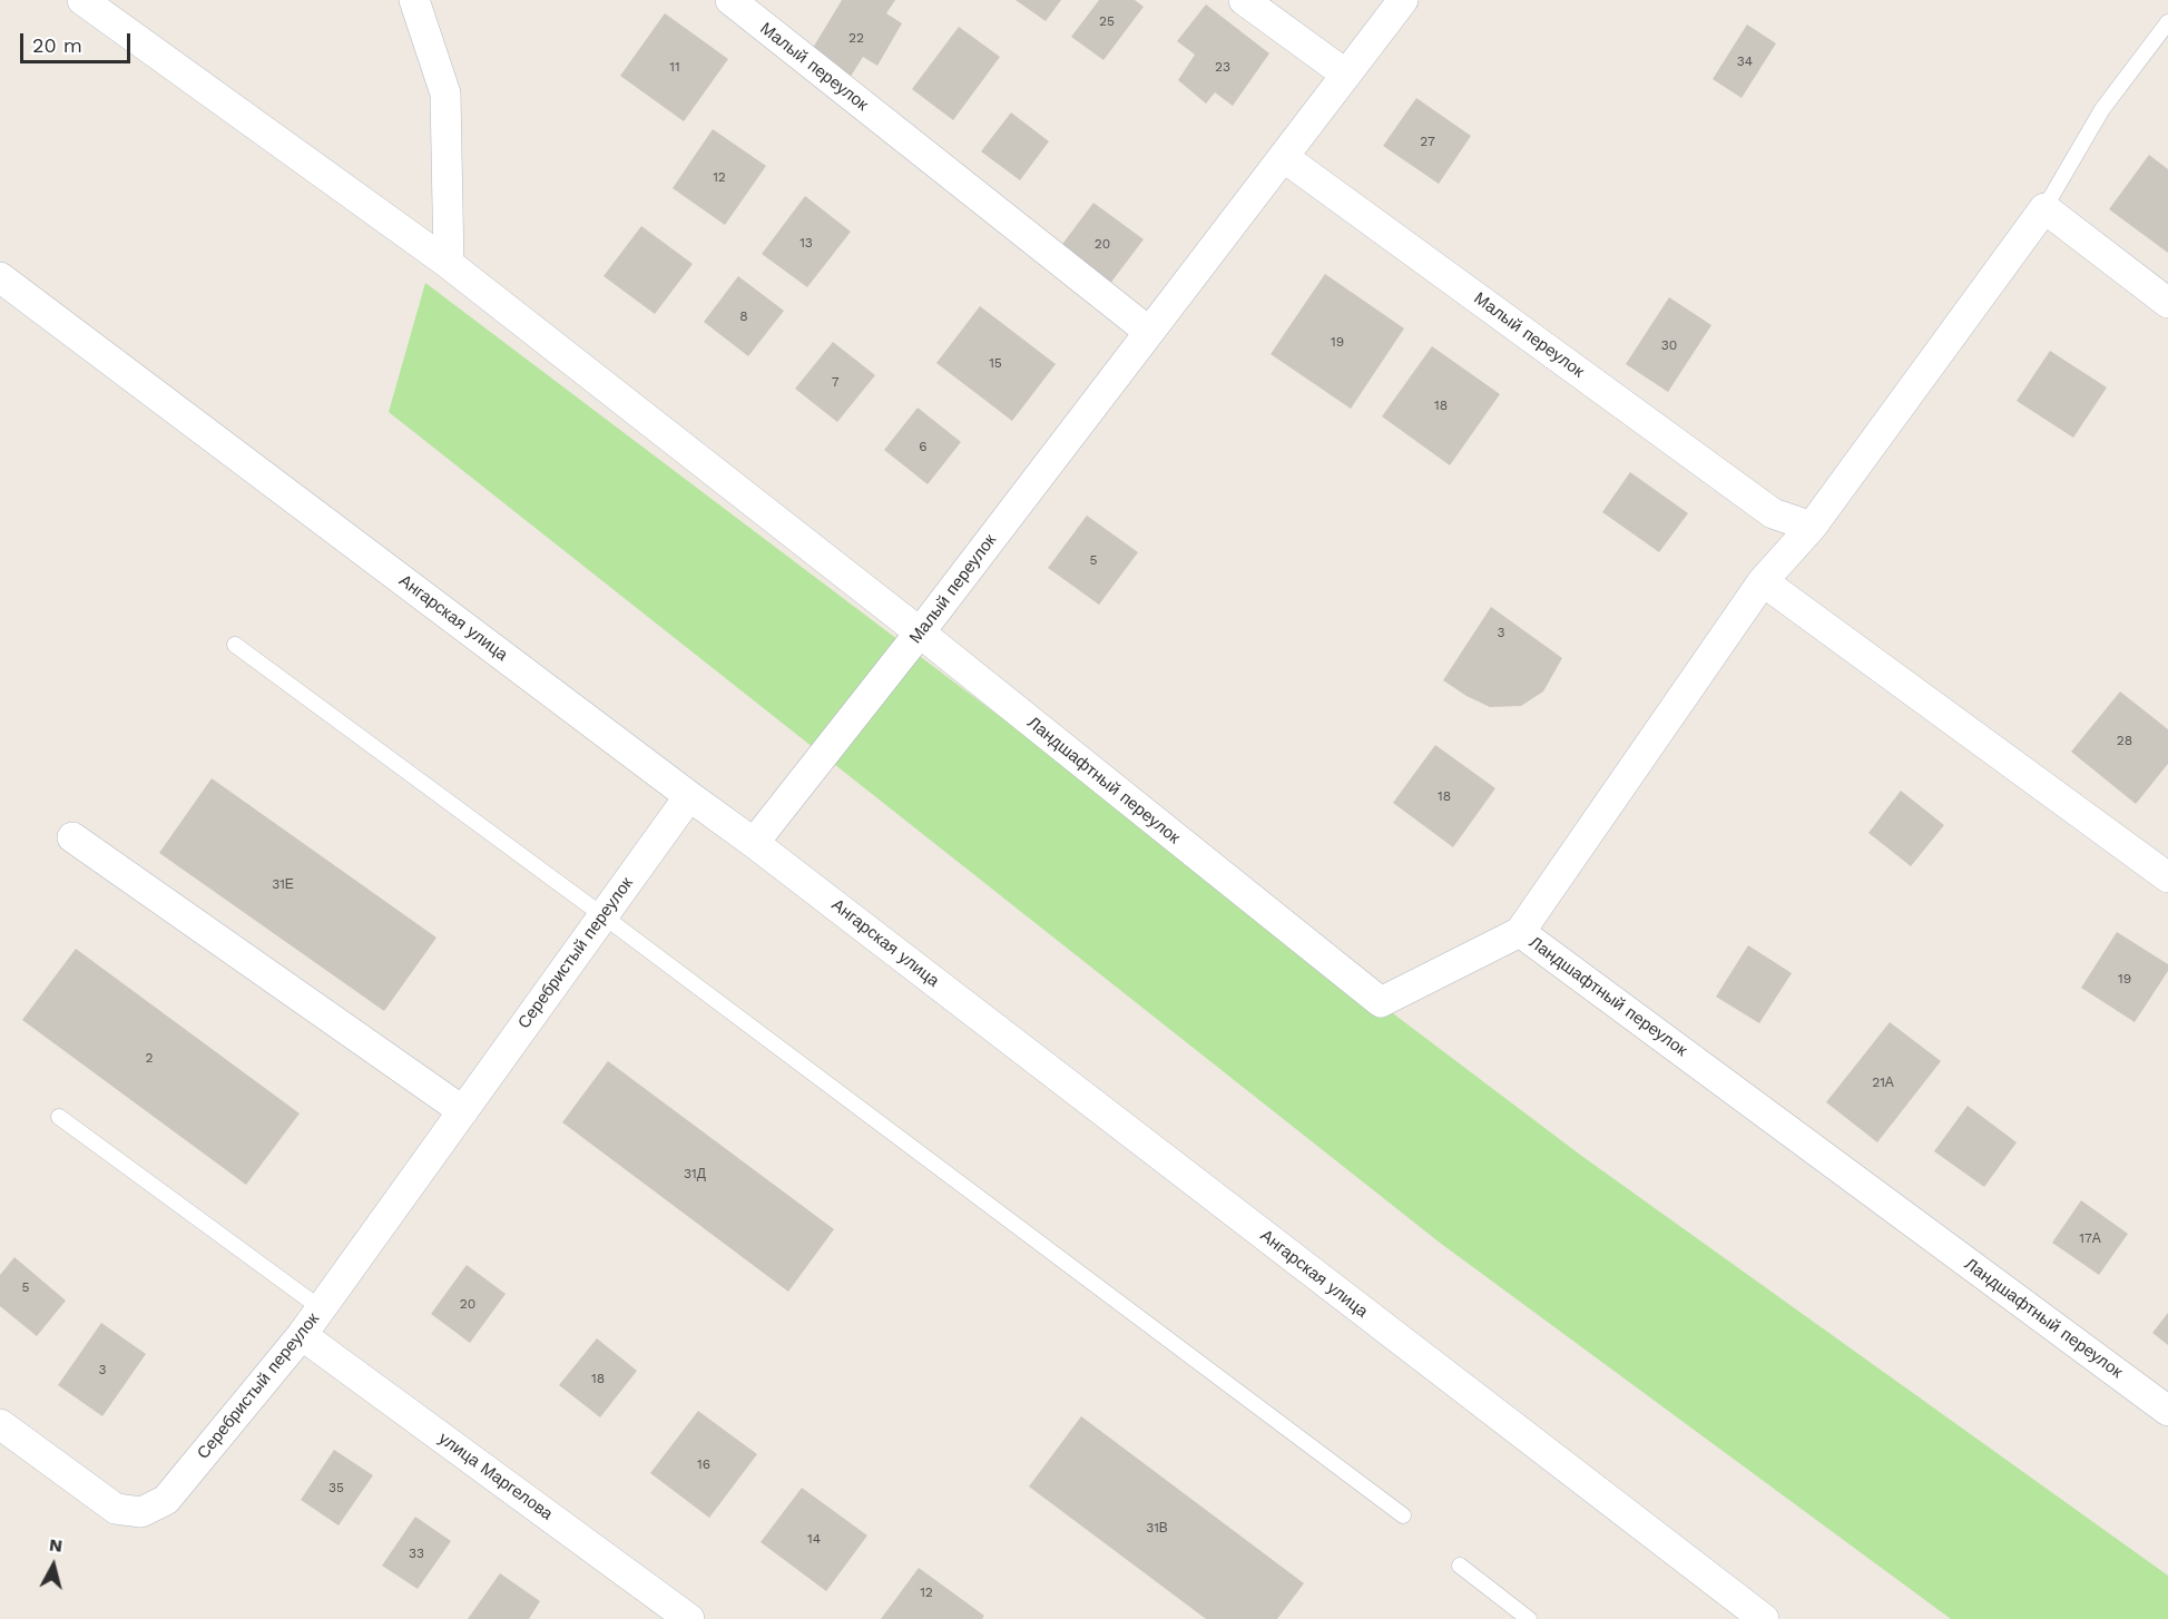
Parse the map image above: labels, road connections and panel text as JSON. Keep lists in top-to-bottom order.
{
  "streets": {
    "street": [
      "Малый переулок",
      "Ангарская улица",
      "Ландшафтный переулок",
      "Серебристый переулок",
      "улица Маргелова"
    ]
  },
  "crossings": [
    ["Малый переулок", "Ангарская улица"],
    ["Малый переулок", "Ландшафтный переулок"],
    ["Ангарская улица", "Серебристый переулок"],
    ["Серебристый переулок", "улица Маргелова"]
  ],
  "house_numbers": [
    "25",
    "22",
    "34",
    "11",
    "23",
    "27",
    "12",
    "13",
    "20",
    "8",
    "19",
    "30",
    "15",
    "7",
    "18",
    "6",
    "5",
    "3",
    "28",
    "18",
    "31Е",
    "19",
    "2",
    "21А",
    "31Д",
    "17А",
    "5",
    "20",
    "3",
    "18",
    "16",
    "35",
    "31В",
    "14",
    "33",
    "12"
  ],
  "scale_bar": "20 m",
  "north": "top"
}
